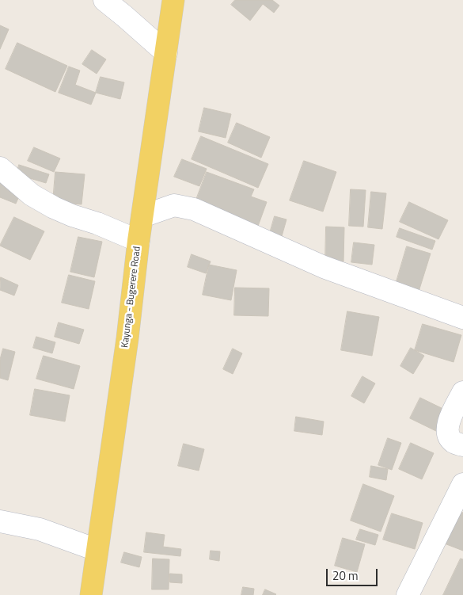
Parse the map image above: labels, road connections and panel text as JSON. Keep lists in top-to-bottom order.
{
  "streets": {
    "main road": ["Kayunga - Bugerere Road"]
  },
  "scale_bar": "20 m"
}
